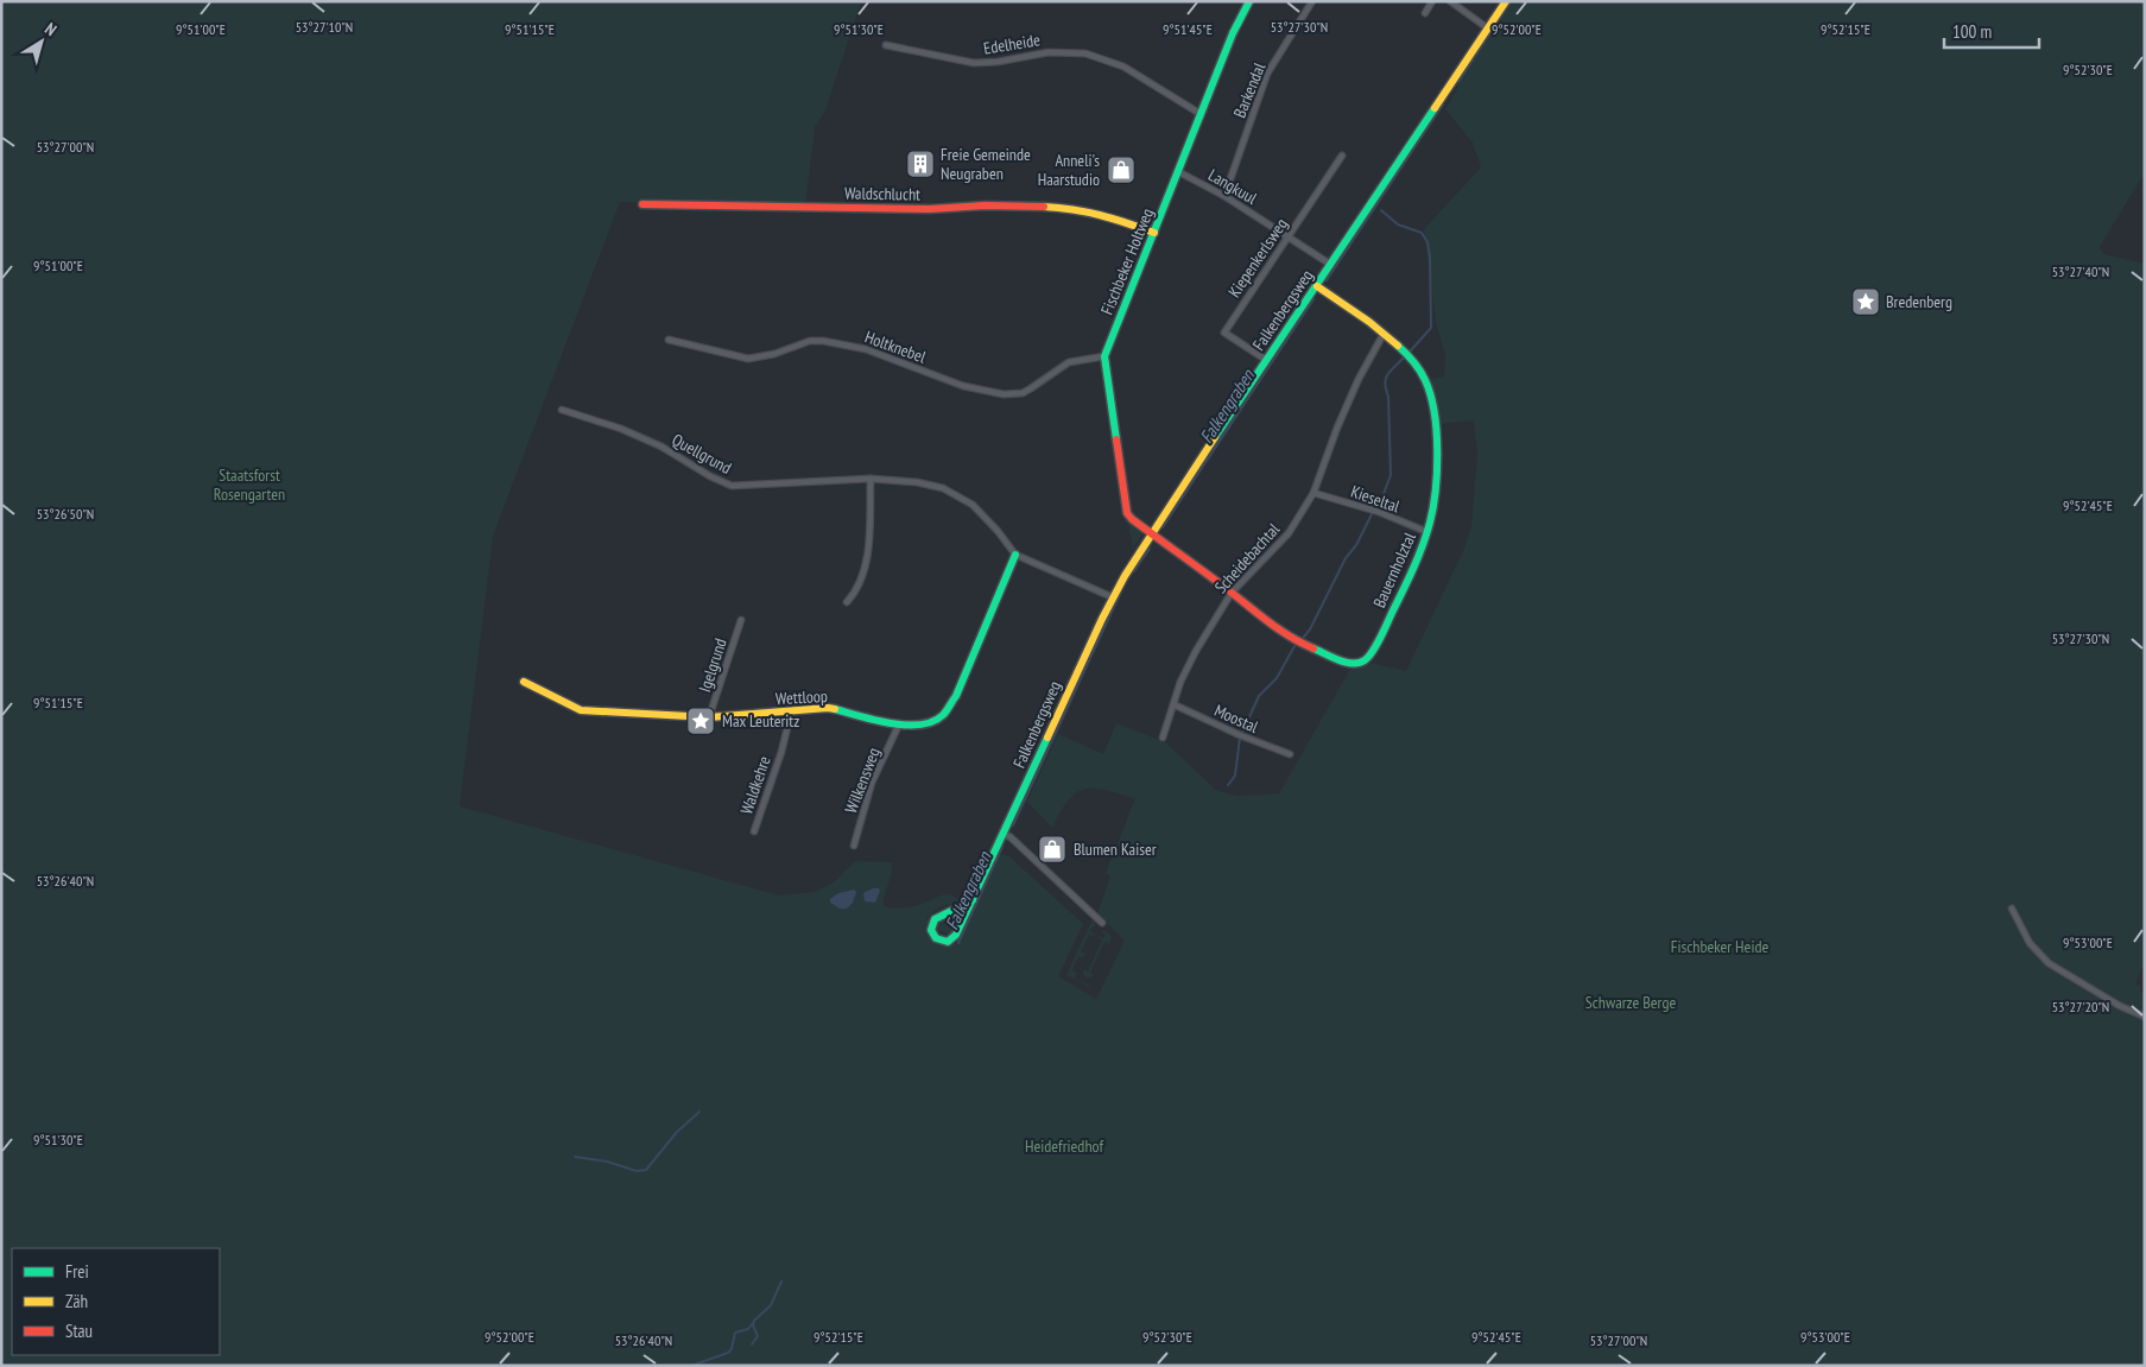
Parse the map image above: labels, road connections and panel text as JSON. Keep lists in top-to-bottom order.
{
  "streets": {
    "street": [
      "Edelheide",
      "Barkendal",
      "Langkuul",
      "Waldschlucht",
      "Kiepenkerlsweg",
      "Fischbeker Holtweg",
      "Falkenbergsweg",
      "Holtknebel",
      "Quellgrund",
      "Kieseltal",
      "Scheidebachtal",
      "Bauernholztal",
      "Igelgrund",
      "Wettloop",
      "Moostal",
      "Wilkensweg",
      "Waldkehre"
    ]
  },
  "crossings": [
    ["Edelheide", "Fischbeker Holtweg"],
    ["Barkendal", "Langkuul"],
    ["Langkuul", "Kiepenkerlsweg"],
    ["Langkuul", "Fischbeker Holtweg"],
    ["Langkuul", "Falkenbergsweg"],
    ["Waldschlucht", "Fischbeker Holtweg"],
    ["Kiepenkerlsweg", "Falkenbergsweg"],
    ["Fischbeker Holtweg", "Holtknebel"],
    ["Falkenbergsweg", "Quellgrund"],
    ["Falkenbergsweg", "Bauernholztal"],
    ["Quellgrund", "Wettloop"],
    ["Kieseltal", "Scheidebachtal"],
    ["Kieseltal", "Bauernholztal"],
    ["Scheidebachtal", "Bauernholztal"],
    ["Scheidebachtal", "Moostal"],
    ["Igelgrund", "Wettloop"],
    ["Wettloop", "Wilkensweg"],
    ["Wettloop", "Waldkehre"]
  ],
  "water": ["Falkengraben"],
  "parks": [
    "Staatsforst Rosengarten",
    "Fischbeker Heide",
    "Schwarze Berge",
    "Heidefriedhof"
  ],
  "places": {
    "building": ["Freie Gemeinde Neugraben"],
    "shop": ["Anneli's Haarstudio", "Blumen Kaiser"],
    "place": ["Bredenberg", "Max Leuteritz"]
  },
  "legend": ["Frei", "Zäh", "Stau"],
  "scale_bar": "100 m",
  "north": "top right",
  "coordinates": [
    "53°27'10\"N",
    "53°27'30\"N",
    "9°51'00\"E",
    "9°51'15\"E",
    "9°51'30\"E",
    "9°51'45\"E",
    "9°52'00\"E",
    "9°52'15\"E",
    "9°52'30\"E",
    "53°27'00\"N",
    "53°27'40\"N",
    "9°52'45\"E",
    "53°26'50\"N",
    "53°26'40\"N",
    "9°53'00\"E",
    "53°27'20\"N"
  ]
}
